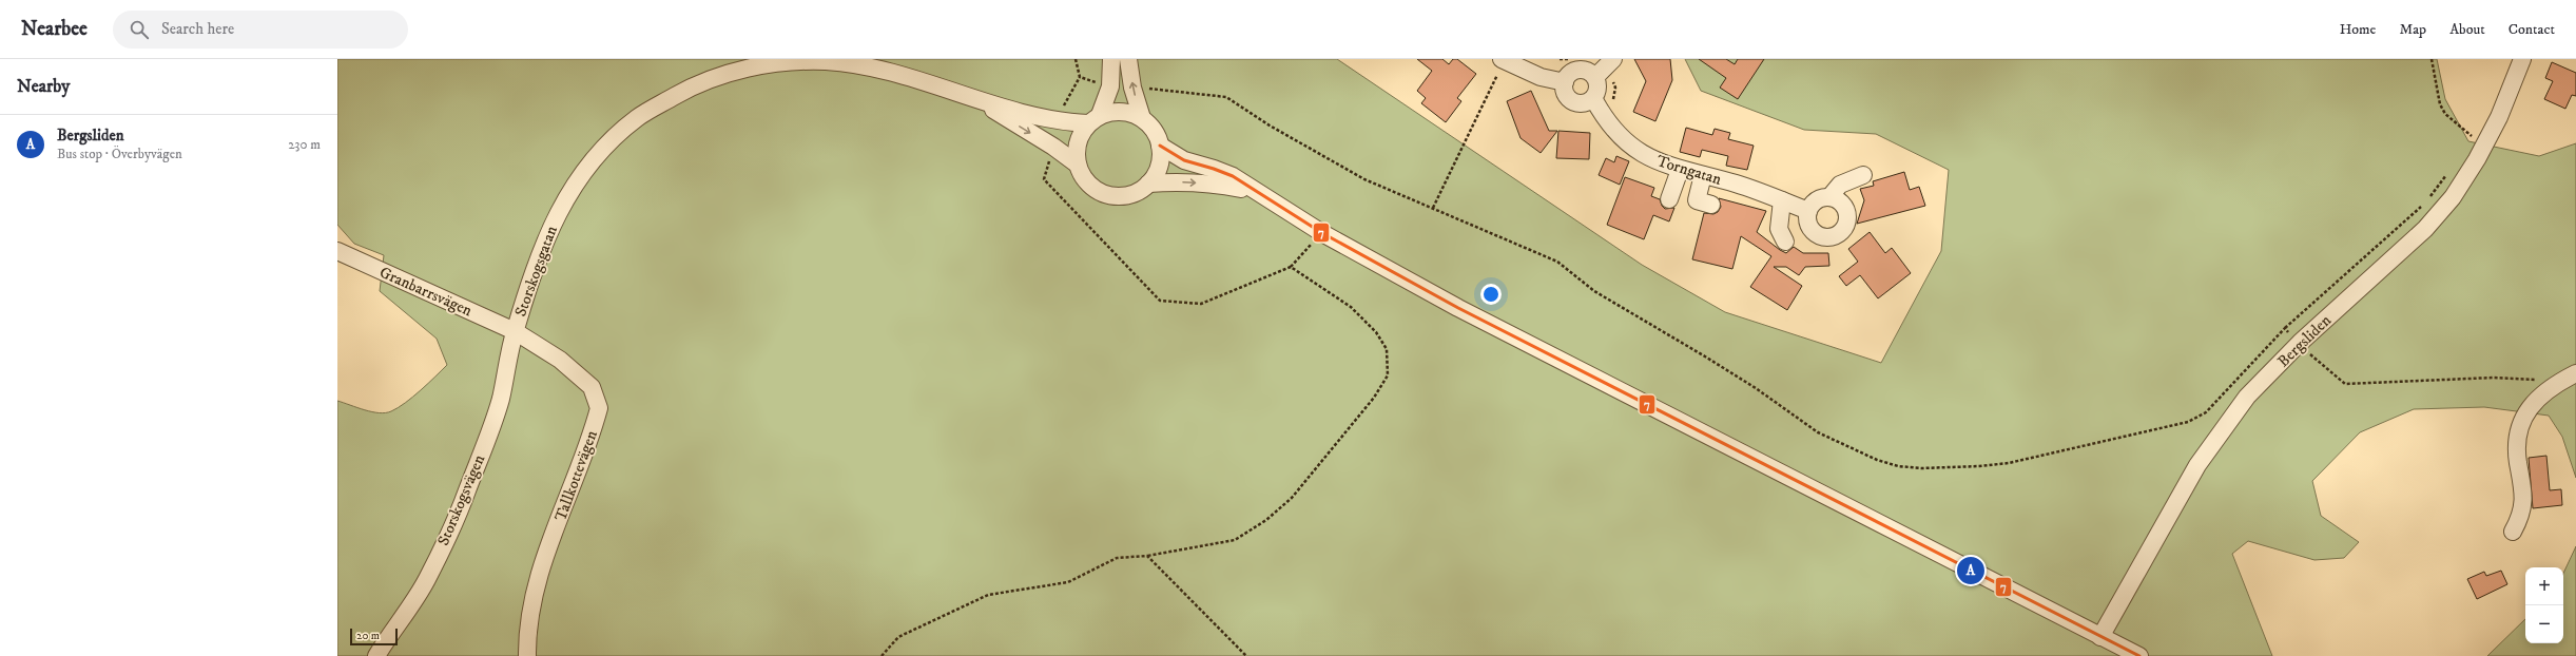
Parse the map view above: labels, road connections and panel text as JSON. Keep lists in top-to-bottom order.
{
  "streets": {
    "street": [
      "Torngatan",
      "Storskogsgatan",
      "Granbarrsvägen",
      "Bergsliden",
      "Tallkottevägen",
      "Storskogsvägen"
    ]
  },
  "crossings": [
    ["Storskogsgatan", "Granbarrsvägen"],
    ["Storskogsgatan", "Tallkottevägen"],
    ["Storskogsgatan", "Storskogsvägen"],
    ["Granbarrsvägen", "Tallkottevägen"],
    ["Granbarrsvägen", "Storskogsvägen"],
    ["Tallkottevägen", "Storskogsvägen"]
  ],
  "lines": ["transit line 7"],
  "scale_bar": "20 m",
  "page": {
    "header": "Nearbee",
    "search": "Search here",
    "nav": [
      "Home",
      "Map",
      "About",
      "Contact"
    ],
    "heading": "Nearby",
    "list": [
      {
        "mark": "A",
        "name": "Bergsliden",
        "note": "Bus stop · Överbyvägen",
        "value": "230 m"
      }
    ],
    "pins": "A",
    "map_buttons": ["+", "−"],
    "scale": "20 m"
  }
}
